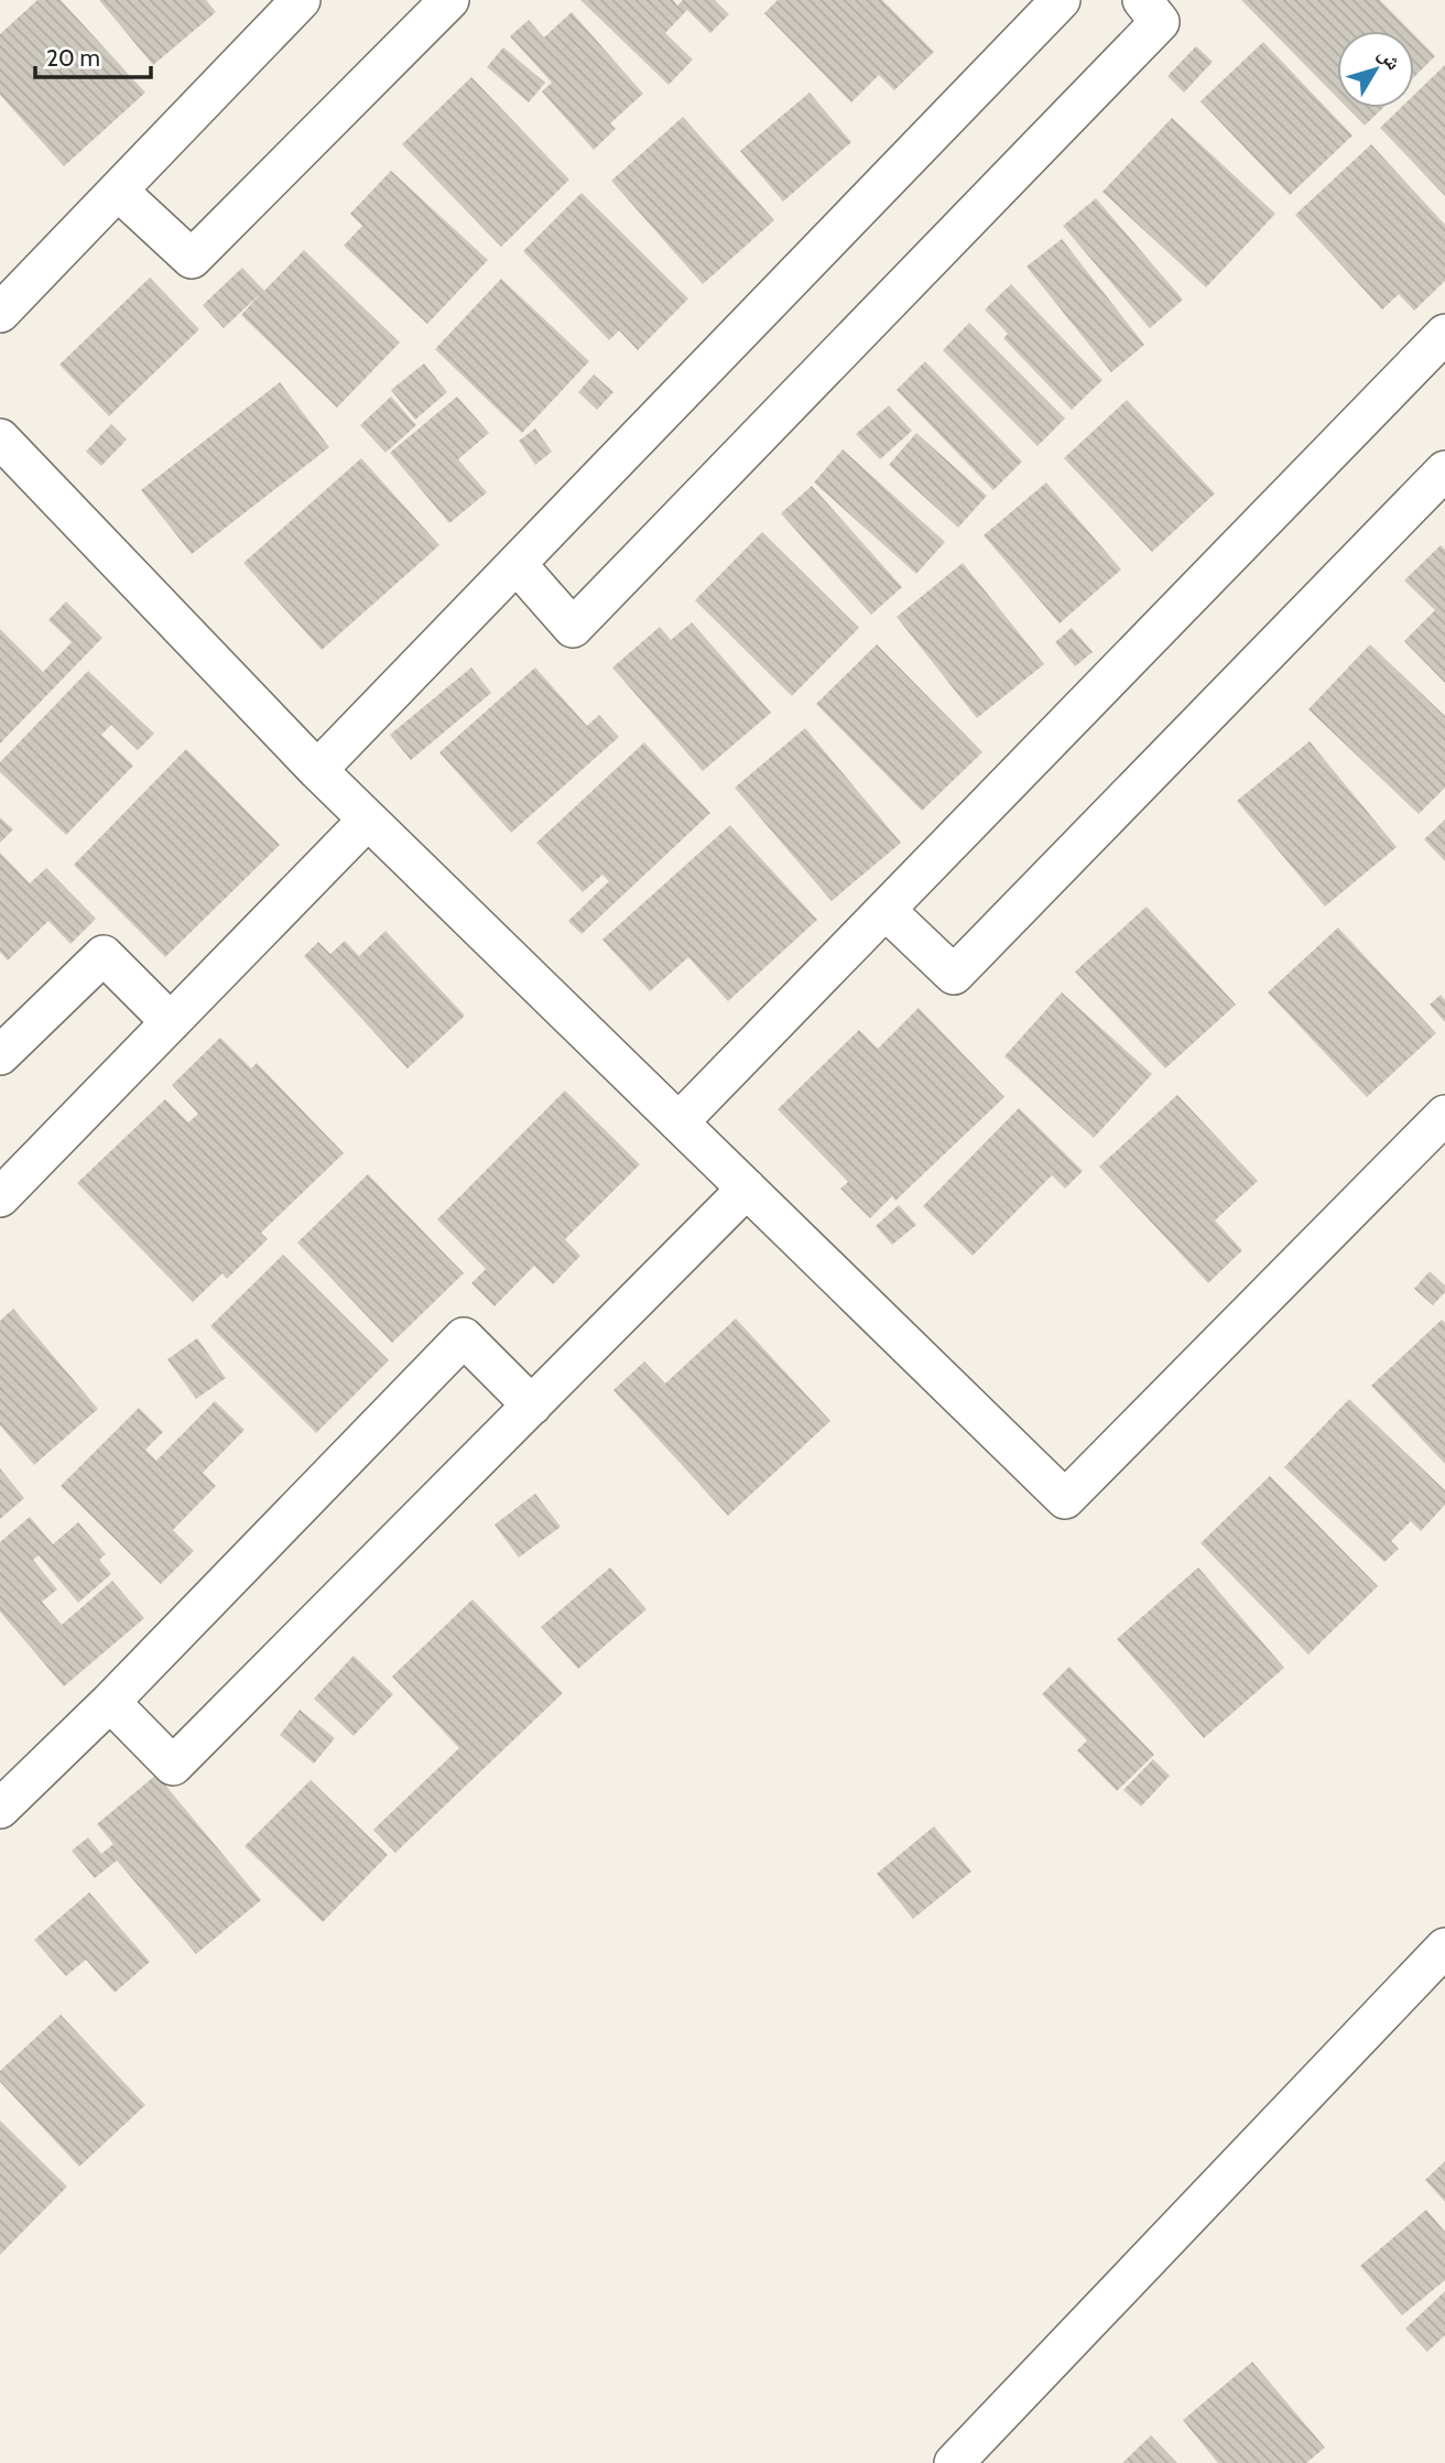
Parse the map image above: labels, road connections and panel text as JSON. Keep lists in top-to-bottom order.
{
  "scale_bar": "20 m",
  "north": "top right"
}
